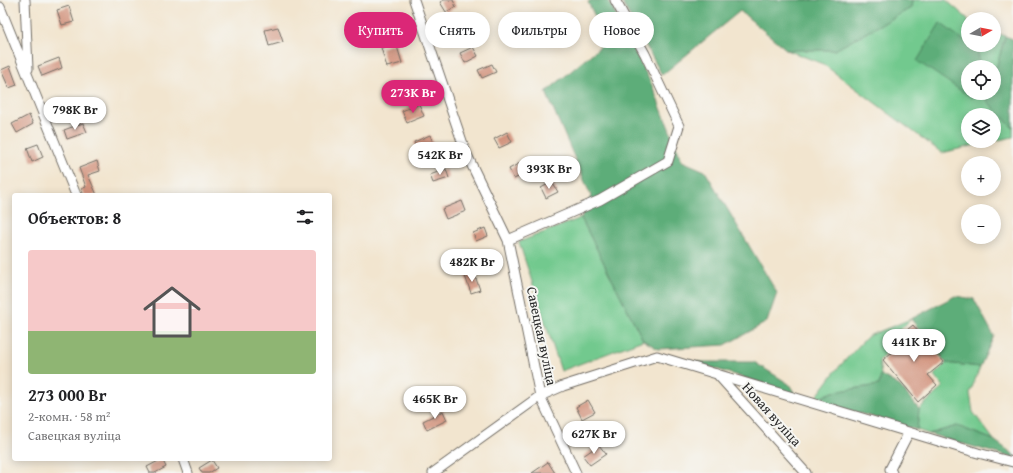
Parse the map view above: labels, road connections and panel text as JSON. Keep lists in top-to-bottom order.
{
  "streets": {
    "street": ["Савецкая вуліца", "Новая вуліца"]
  },
  "north": "right",
  "page": {
    "map_buttons": ["+", "−"],
    "chip": [
      "Купить",
      "Снять",
      "Фильтры",
      "Новое"
    ],
    "price": [
      "273K Br",
      "798K Br",
      "542K Br",
      "393K Br",
      "482K Br",
      "441K Br",
      "465K Br",
      "627K Br"
    ],
    "heading": "Объектов: 8",
    "list": [
      {
        "name": "273 000 Br",
        "note": "2-комн. · 58 m² · Савецкая вуліца"
      }
    ]
  }
}
